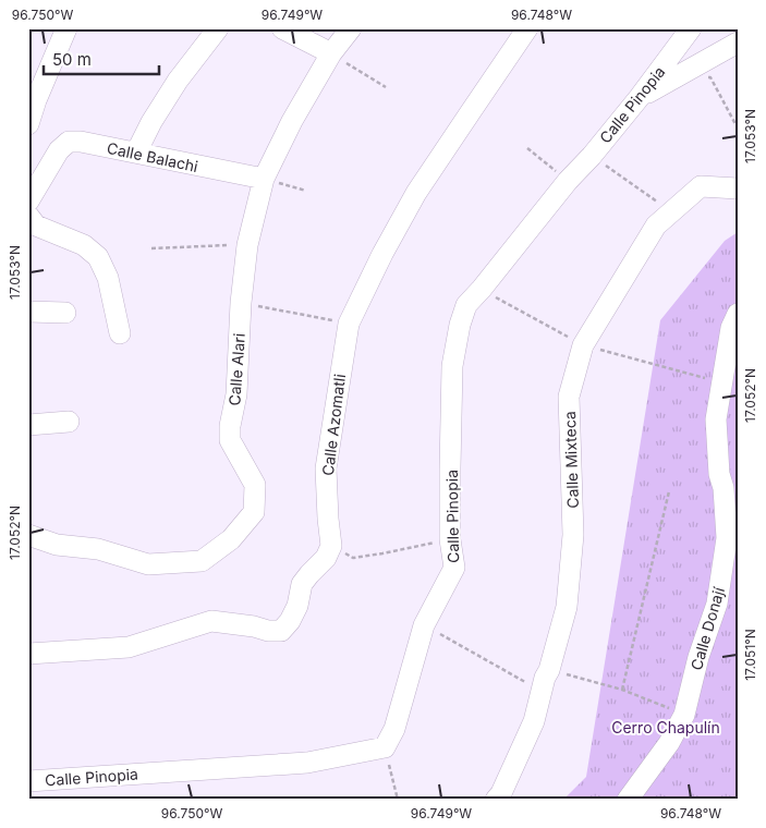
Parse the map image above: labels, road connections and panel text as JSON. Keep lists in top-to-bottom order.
{
  "streets": {
    "street": [
      "Calle Pinopia",
      "Calle Balachi",
      "Calle Alari",
      "Calle Azomatli",
      "Calle Mixteca",
      "Calle Donají"
    ]
  },
  "crossings": [
    ["Calle Balachi", "Calle Alari"]
  ],
  "parks": ["Cerro Chapulín"],
  "scale_bar": "50 m",
  "coordinates": [
    "96.750°W",
    "96.749°W",
    "96.748°W",
    "17.053°N",
    "17.052°N",
    "17.051°N"
  ]
}
